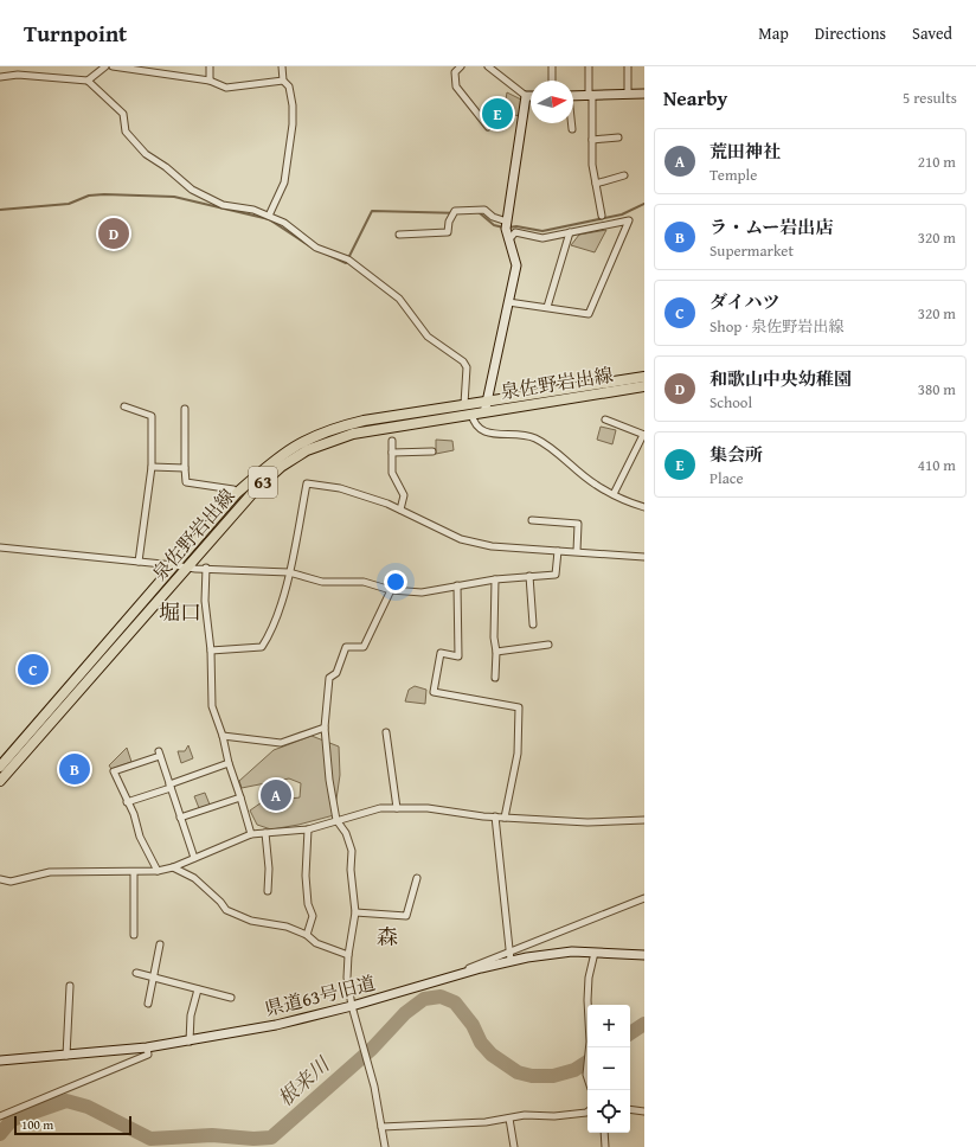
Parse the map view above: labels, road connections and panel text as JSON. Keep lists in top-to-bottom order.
{
  "streets": {
    "main road": ["泉佐野岩出線", "63"],
    "street": ["県道63号旧道"]
  },
  "districts": ["堀口", "森"],
  "water": ["根来川"],
  "scale_bar": "100 m",
  "north": "right",
  "page": {
    "header": "Turnpoint",
    "nav": ["Map", "Directions", "Saved"],
    "heading": ["Nearby", "5 results"],
    "pins": [
      "E",
      "D",
      "C",
      "B",
      "A"
    ],
    "list": [
      {
        "mark": "A",
        "name": "荒田神社",
        "note": "Temple",
        "value": "210 m"
      },
      {
        "mark": "B",
        "name": "ラ・ムー岩出店",
        "note": "Supermarket",
        "value": "320 m"
      },
      {
        "mark": "C",
        "name": "ダイハツ",
        "note": "Shop · 泉佐野岩出線",
        "value": "320 m"
      },
      {
        "mark": "D",
        "name": "和歌山中央幼稚園",
        "note": "School",
        "value": "380 m"
      },
      {
        "mark": "E",
        "name": "集会所",
        "note": "Place",
        "value": "410 m"
      }
    ],
    "map_buttons": ["+", "−"],
    "scale": "100 m"
  }
}
